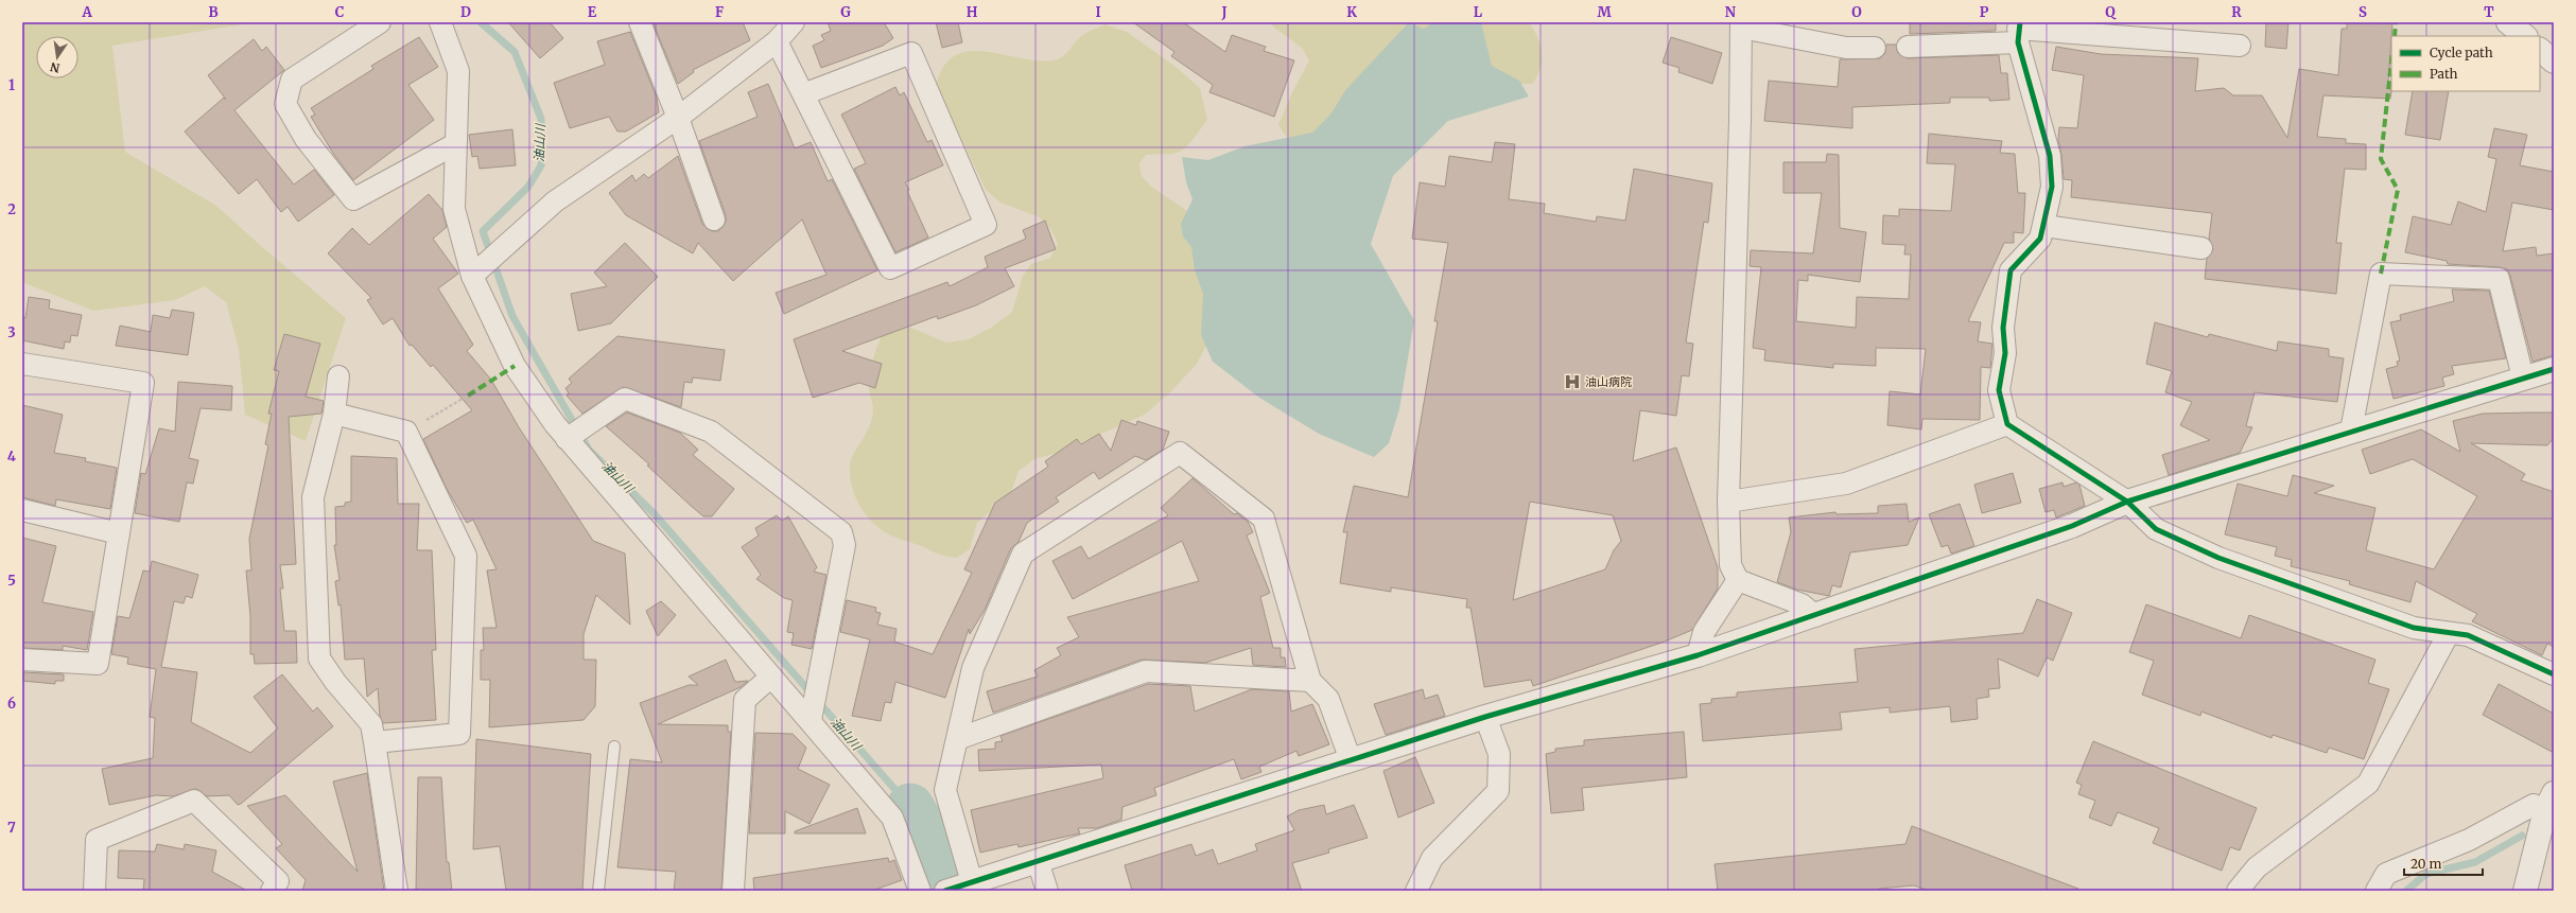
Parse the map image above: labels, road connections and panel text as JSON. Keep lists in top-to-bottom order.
{
  "water": ["油山川"],
  "places": {
    "hospital": ["油山病院"]
  },
  "legend": ["Cycle path", "Path"],
  "scale_bar": "20 m",
  "north": "bottom",
  "grid": {
    "columns": [
      "A",
      "B",
      "C",
      "D",
      "E",
      "F",
      "G",
      "H",
      "I",
      "J",
      "K",
      "L",
      "M",
      "N",
      "O",
      "P",
      "Q",
      "R",
      "S",
      "T"
    ],
    "rows": [
      "1",
      "2",
      "3",
      "4",
      "5",
      "6",
      "7"
    ]
  }
}
